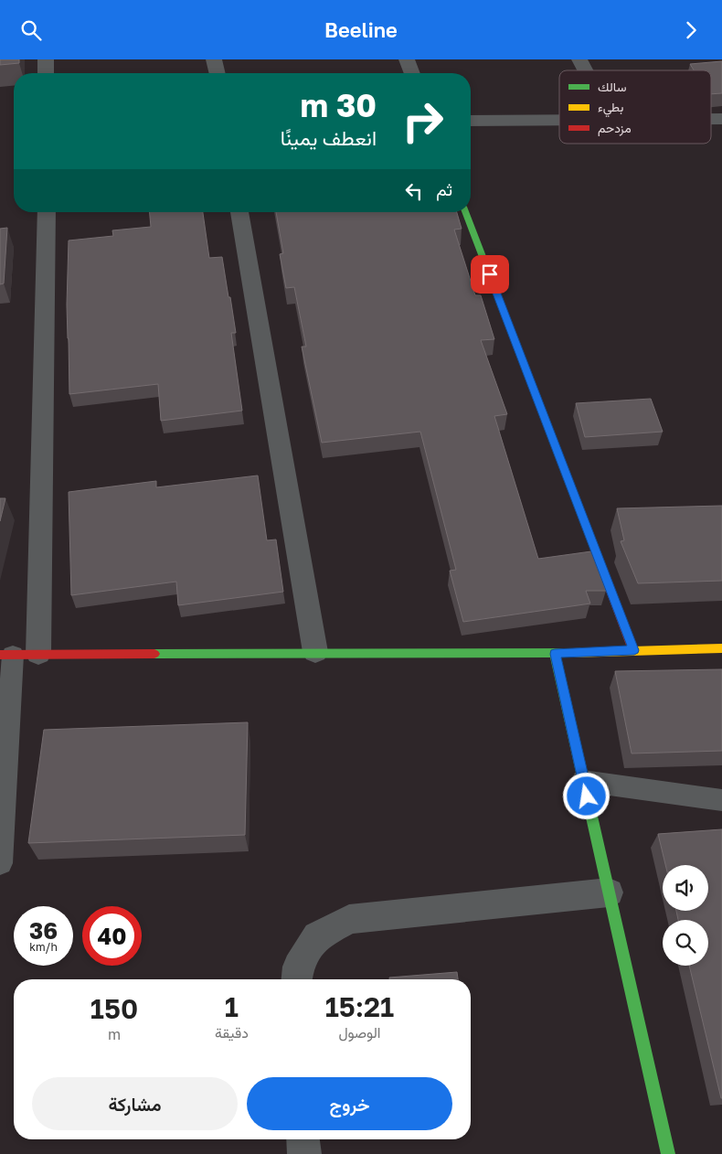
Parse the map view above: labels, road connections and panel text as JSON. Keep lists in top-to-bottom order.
{
  "legend": ["سالك", "بطيء", "مزدحم"],
  "page": {
    "header": "Beeline",
    "turn": ["30 m", "انعطف يمينًا"],
    "then": "ثم",
    "speed": "36 km/h",
    "limit": "40",
    "eta": [
      "15:21",
      "الوصول",
      "1",
      "دقيقة",
      "150",
      "m"
    ],
    "buttons": ["خروج", "مشاركة"]
  }
}
